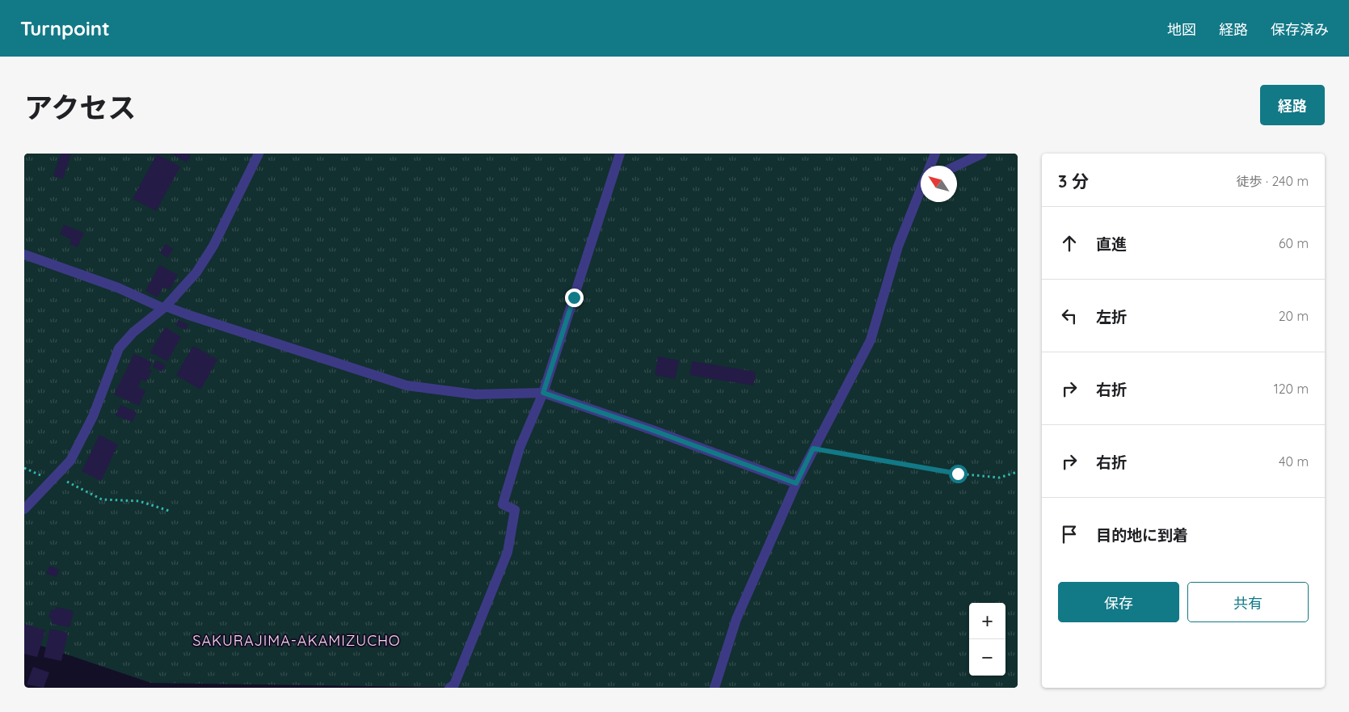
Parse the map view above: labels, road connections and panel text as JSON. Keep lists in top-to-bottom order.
{
  "districts": ["SAKURAJIMA-AKAMIZUCHO"],
  "north": "top left",
  "page": {
    "header": "Turnpoint",
    "nav": ["地図", "経路", "保存済み"],
    "title": "アクセス",
    "buttons": [
      "経路",
      ["保存", "共有"]
    ],
    "heading": ["3 分", "徒歩 · 240 m"],
    "list": [
      ["直進", "60 m"],
      ["左折", "20 m"],
      ["右折", "120 m"],
      ["右折", "40 m"],
      "目的地に到着"
    ],
    "map_buttons": ["+", "−"]
  }
}
